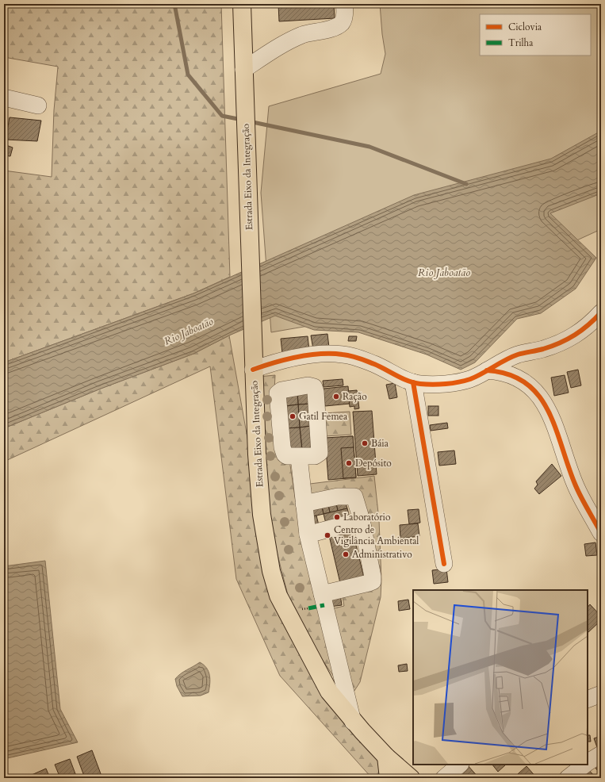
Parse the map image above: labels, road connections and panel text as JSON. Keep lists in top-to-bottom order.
{
  "streets": {
    "main road": ["Estrada Eixo da Integração"]
  },
  "water": ["Rio Jaboatão"],
  "places": [
    "Ração",
    "Gatil Femea",
    "Báia",
    "Depósito",
    "Laboratório",
    "Centro de Vigilância Ambiental",
    "Administrativo"
  ],
  "legend": ["Ciclovia", "Trilha"]
}
